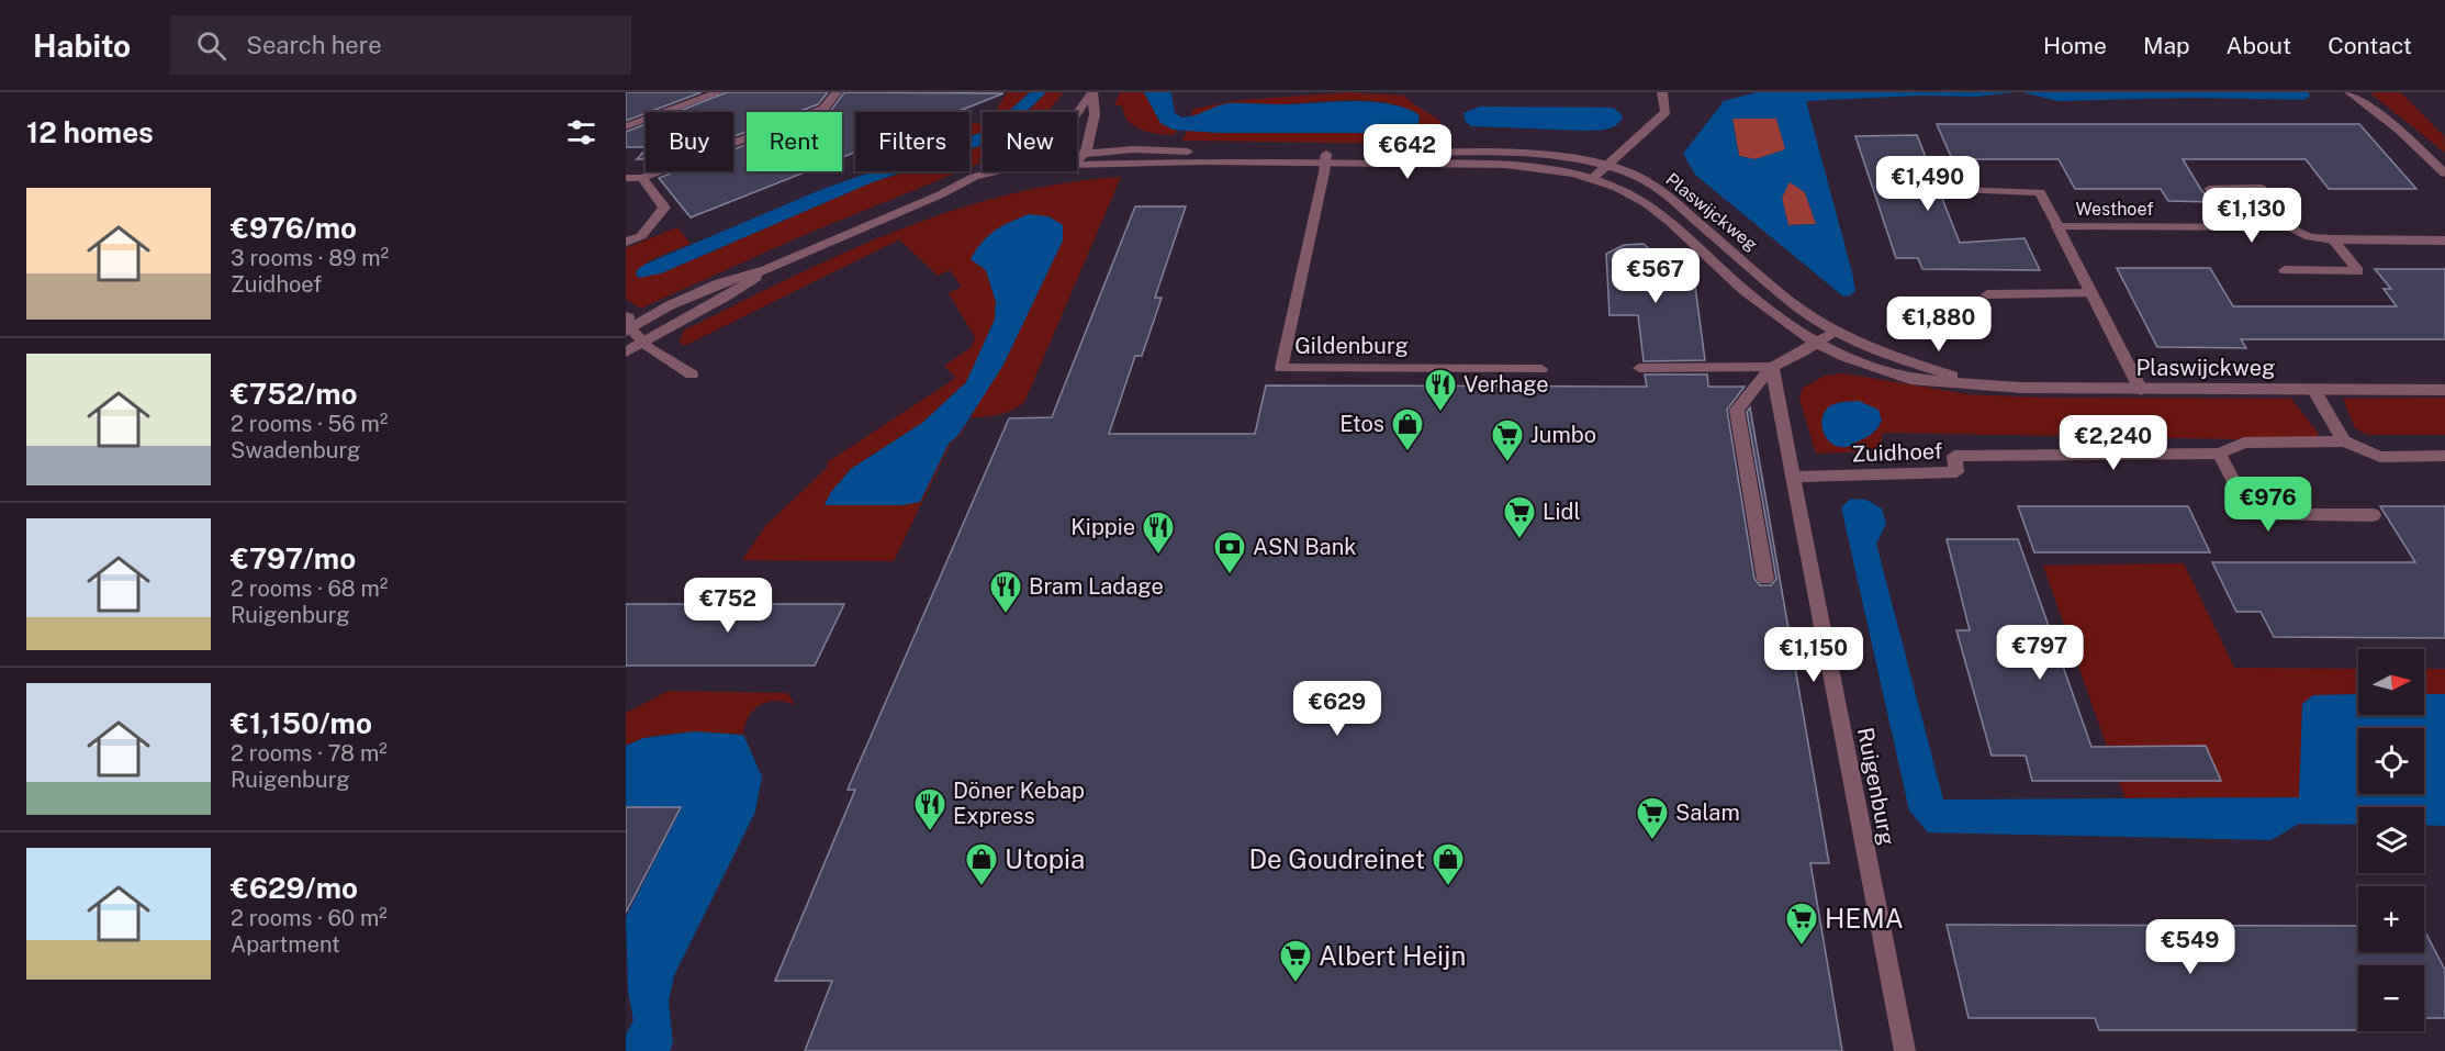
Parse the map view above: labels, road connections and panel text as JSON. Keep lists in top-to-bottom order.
{
  "streets": {
    "street": [
      "Westhoef",
      "Plaswijckweg",
      "Gildenburg",
      "Zuidhoef",
      "Ruigenburg"
    ]
  },
  "crossings": [
    ["Westhoef", "Plaswijckweg"],
    ["Plaswijckweg", "Gildenburg"],
    ["Zuidhoef", "Ruigenburg"]
  ],
  "places": {
    "restaurant": [
      "Verhage",
      "Kippie",
      "Bram Ladage",
      "Döner Kebap Express"
    ],
    "shop": ["Etos", "Utopia", "De Goudreinet"],
    "supermarket": [
      "Jumbo",
      "Lidl",
      "Salam",
      "HEMA",
      "Albert Heijn"
    ],
    "bank": ["ASN Bank"]
  },
  "north": "right",
  "page": {
    "header": "Habito",
    "search": "Search here",
    "nav": [
      "Home",
      "Map",
      "About",
      "Contact"
    ],
    "heading": "12 homes",
    "chip": [
      "Buy",
      "Rent",
      "Filters",
      "New"
    ],
    "price": [
      "€642",
      "€1,490",
      "€1,130",
      "€567",
      "€1,880",
      "€2,240",
      "€976",
      "€752",
      "€797",
      "€1,150",
      "€629",
      "€549"
    ],
    "list": [
      {
        "name": "€976/mo",
        "note": "3 rooms · 89 m² · Zuidhoef"
      },
      {
        "name": "€752/mo",
        "note": "2 rooms · 56 m² · Swadenburg"
      },
      {
        "name": "€797/mo",
        "note": "2 rooms · 68 m² · Ruigenburg"
      },
      {
        "name": "€1,150/mo",
        "note": "2 rooms · 78 m² · Ruigenburg"
      },
      {
        "name": "€629/mo",
        "note": "2 rooms · 60 m² · Apartment"
      }
    ],
    "map_buttons": ["+", "−"]
  }
}
